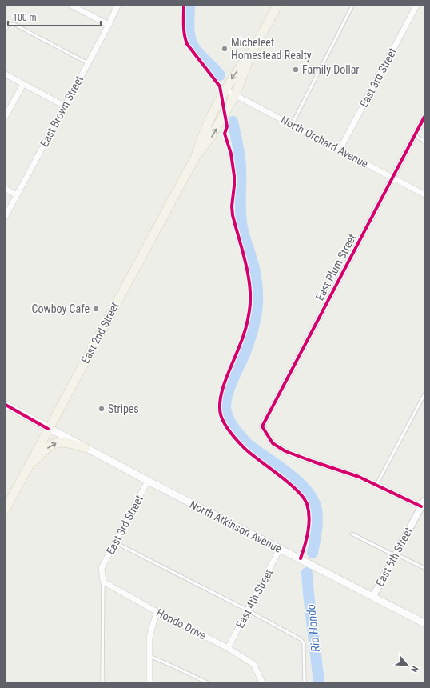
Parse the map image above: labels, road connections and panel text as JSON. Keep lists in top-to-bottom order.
{
  "streets": {
    "main road": ["East 2nd Street", "North Atkinson Avenue"],
    "street": [
      "East 3rd Street",
      "East Brown Street",
      "North Orchard Avenue",
      "East Plum Street",
      "East 5th Street",
      "East 4th Street",
      "Hondo Drive"
    ]
  },
  "crossings": [
    ["East 3rd Street", "North Orchard Avenue"],
    ["East 3rd Street", "North Atkinson Avenue"],
    ["East 3rd Street", "Hondo Drive"],
    ["North Orchard Avenue", "East Plum Street"],
    ["North Orchard Avenue", "East 2nd Street"],
    ["East 2nd Street", "North Atkinson Avenue"],
    ["North Atkinson Avenue", "East 5th Street"],
    ["North Atkinson Avenue", "East 4th Street"],
    ["East 4th Street", "Hondo Drive"]
  ],
  "water": ["Rio Hondo"],
  "places": [
    "Micheleet Homestead Realty",
    "Family Dollar",
    "Cowboy Cafe",
    "Stripes"
  ],
  "scale_bar": "100 m",
  "north": "bottom right"
}
